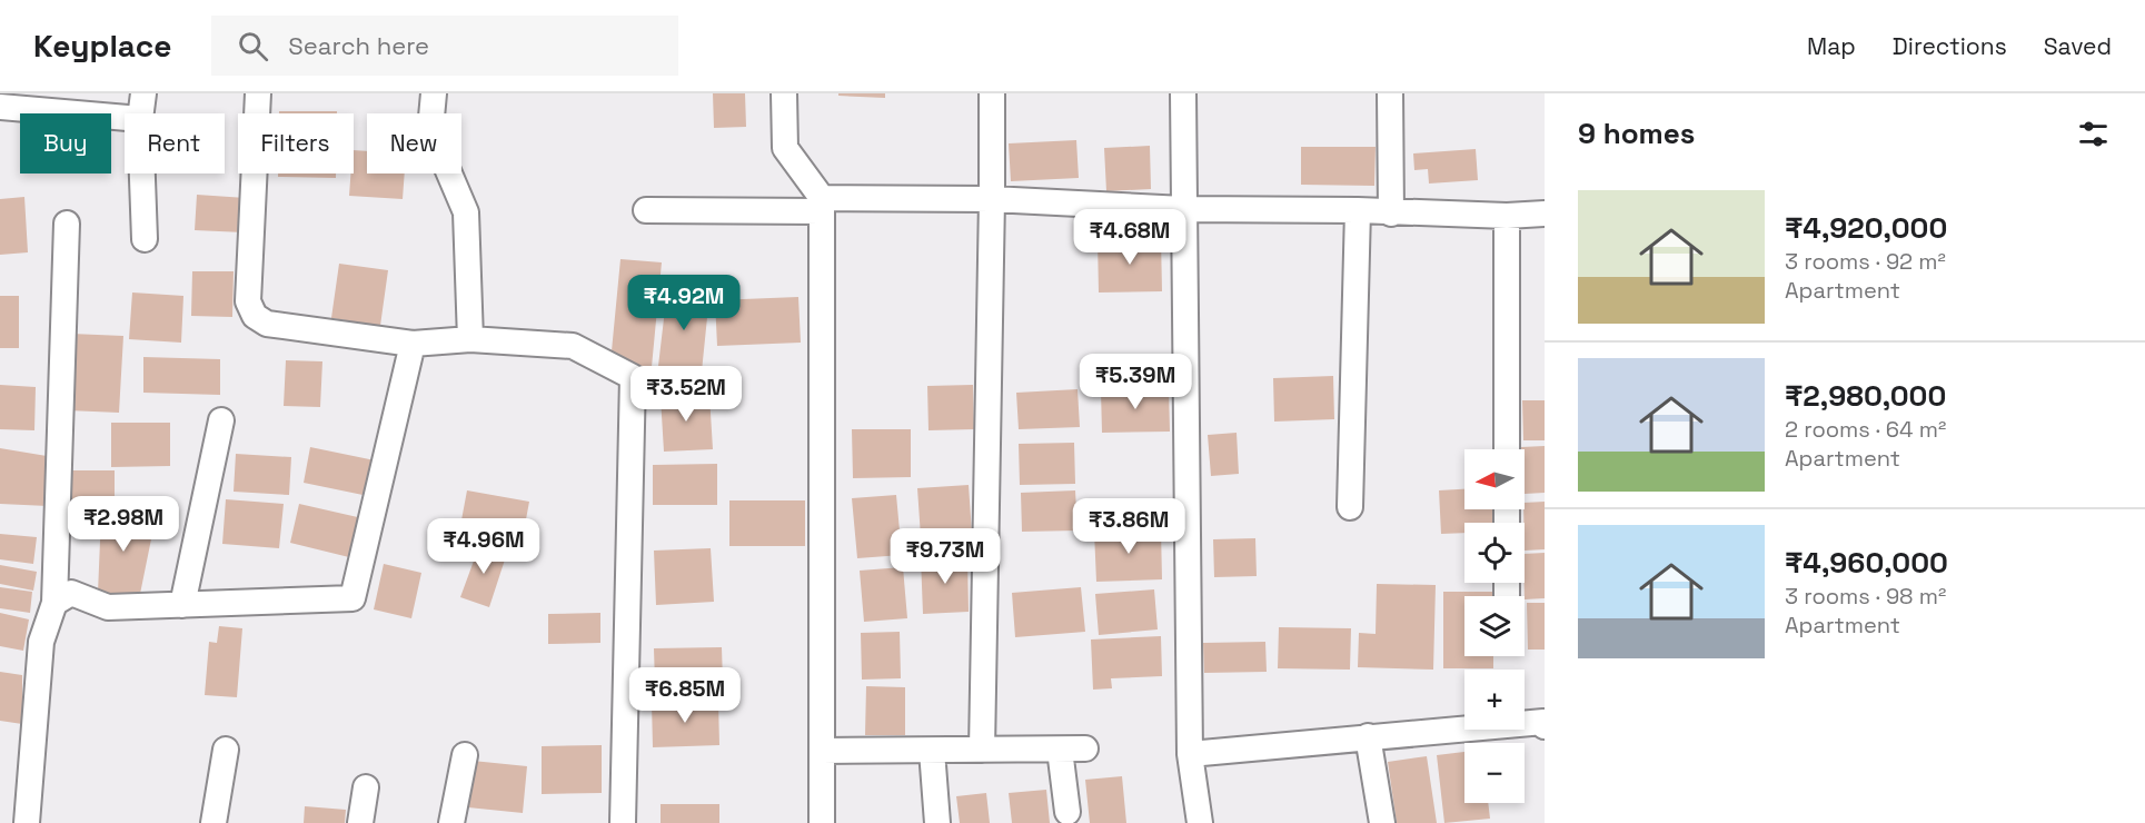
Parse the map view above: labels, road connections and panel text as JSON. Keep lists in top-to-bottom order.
{
  "north": "left",
  "page": {
    "header": "Keyplace",
    "search": "Search here",
    "nav": ["Map", "Directions", "Saved"],
    "heading": "9 homes",
    "chip": [
      "Buy",
      "Rent",
      "Filters",
      "New"
    ],
    "list": [
      {
        "name": "₹4,920,000",
        "note": "3 rooms · 92 m² · Apartment"
      },
      {
        "name": "₹2,980,000",
        "note": "2 rooms · 64 m² · Apartment"
      },
      {
        "name": "₹4,960,000",
        "note": "3 rooms · 98 m² · Apartment"
      }
    ],
    "price": [
      "₹4.68M",
      "₹4.92M",
      "₹5.39M",
      "₹3.52M",
      "₹2.98M",
      "₹3.86M",
      "₹4.96M",
      "₹9.73M",
      "₹6.85M"
    ],
    "map_buttons": ["+", "−"]
  }
}
